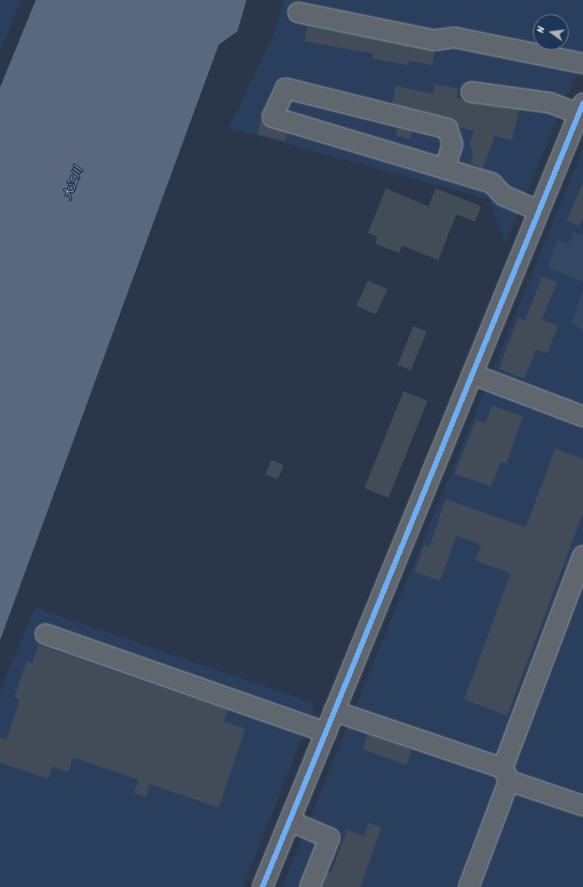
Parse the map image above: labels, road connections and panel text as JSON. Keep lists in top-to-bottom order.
{
  "water": ["大江川"],
  "north": "left"
}
